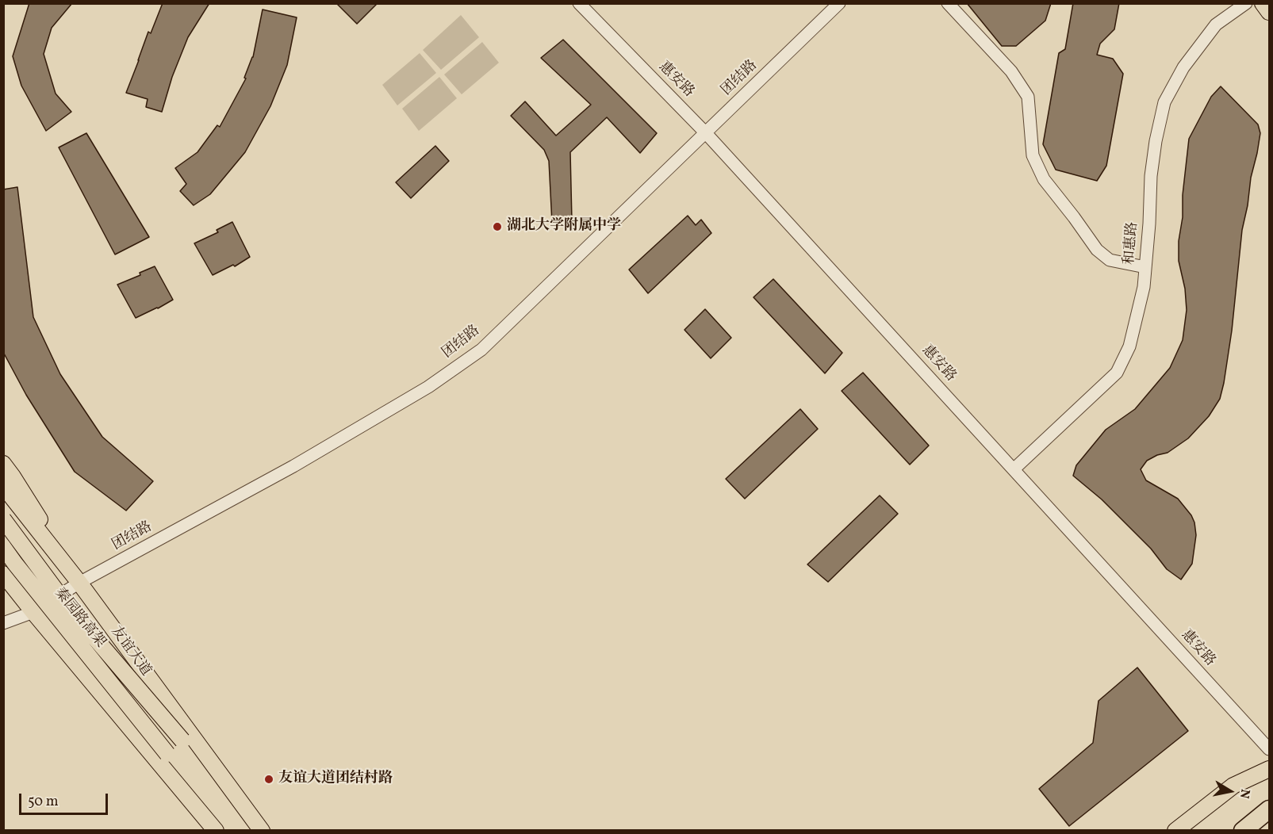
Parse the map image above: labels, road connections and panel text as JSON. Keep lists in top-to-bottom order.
{
  "streets": {
    "main road": ["秦园路高架", "友谊大道"],
    "street": ["团结路", "惠安路", "和惠路"]
  },
  "crossings": [
    ["团结路", "惠安路"],
    ["团结路", "友谊大道"],
    ["惠安路", "和惠路"],
    ["秦园路高架", "友谊大道"]
  ],
  "places": ["湖北大学附属中学", "友谊大道团结村路"],
  "scale_bar": "50 m",
  "north": "right"
}
